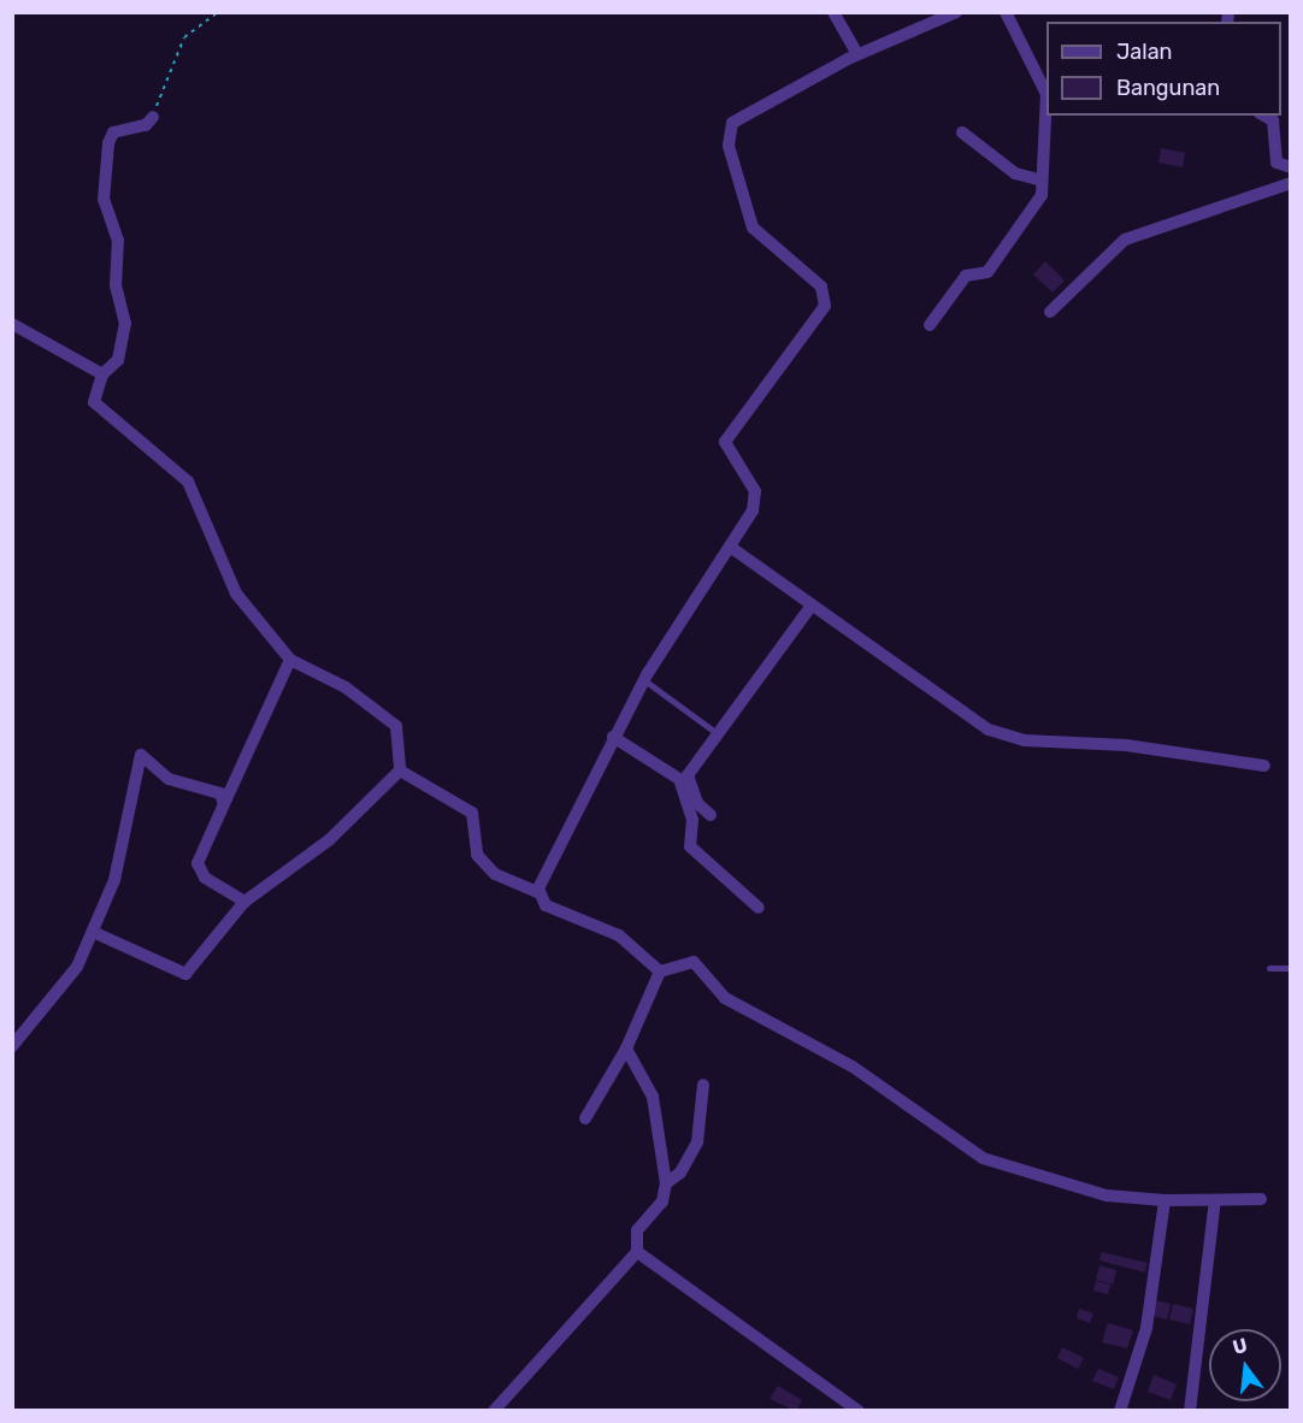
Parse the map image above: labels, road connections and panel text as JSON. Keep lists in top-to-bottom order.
{
  "legend": ["Jalan", "Bangunan"],
  "north": "top"
}
